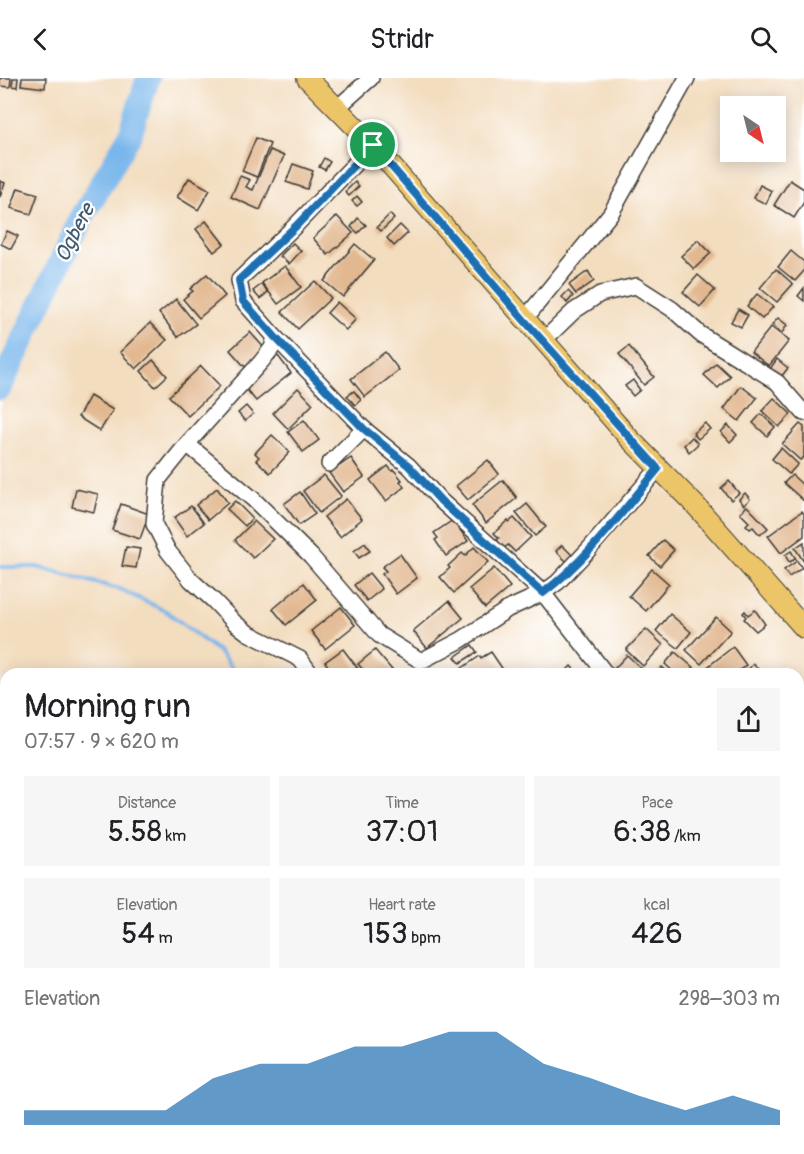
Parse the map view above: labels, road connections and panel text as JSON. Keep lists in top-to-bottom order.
{
  "water": ["Ogbere"],
  "north": "bottom right",
  "page": {
    "header": "Stridr",
    "heading": ["Morning run", "07:57 · 9 × 620 m"],
    "stats": [
      ["Distance", "5.58 km"],
      ["Time", "37:01"],
      ["Pace", "6:38 /km"],
      ["Elevation", "54 m"],
      ["Heart rate", "153 bpm"],
      ["kcal", "426"]
    ],
    "chart": ["Elevation", "298–303 m"]
  }
}
